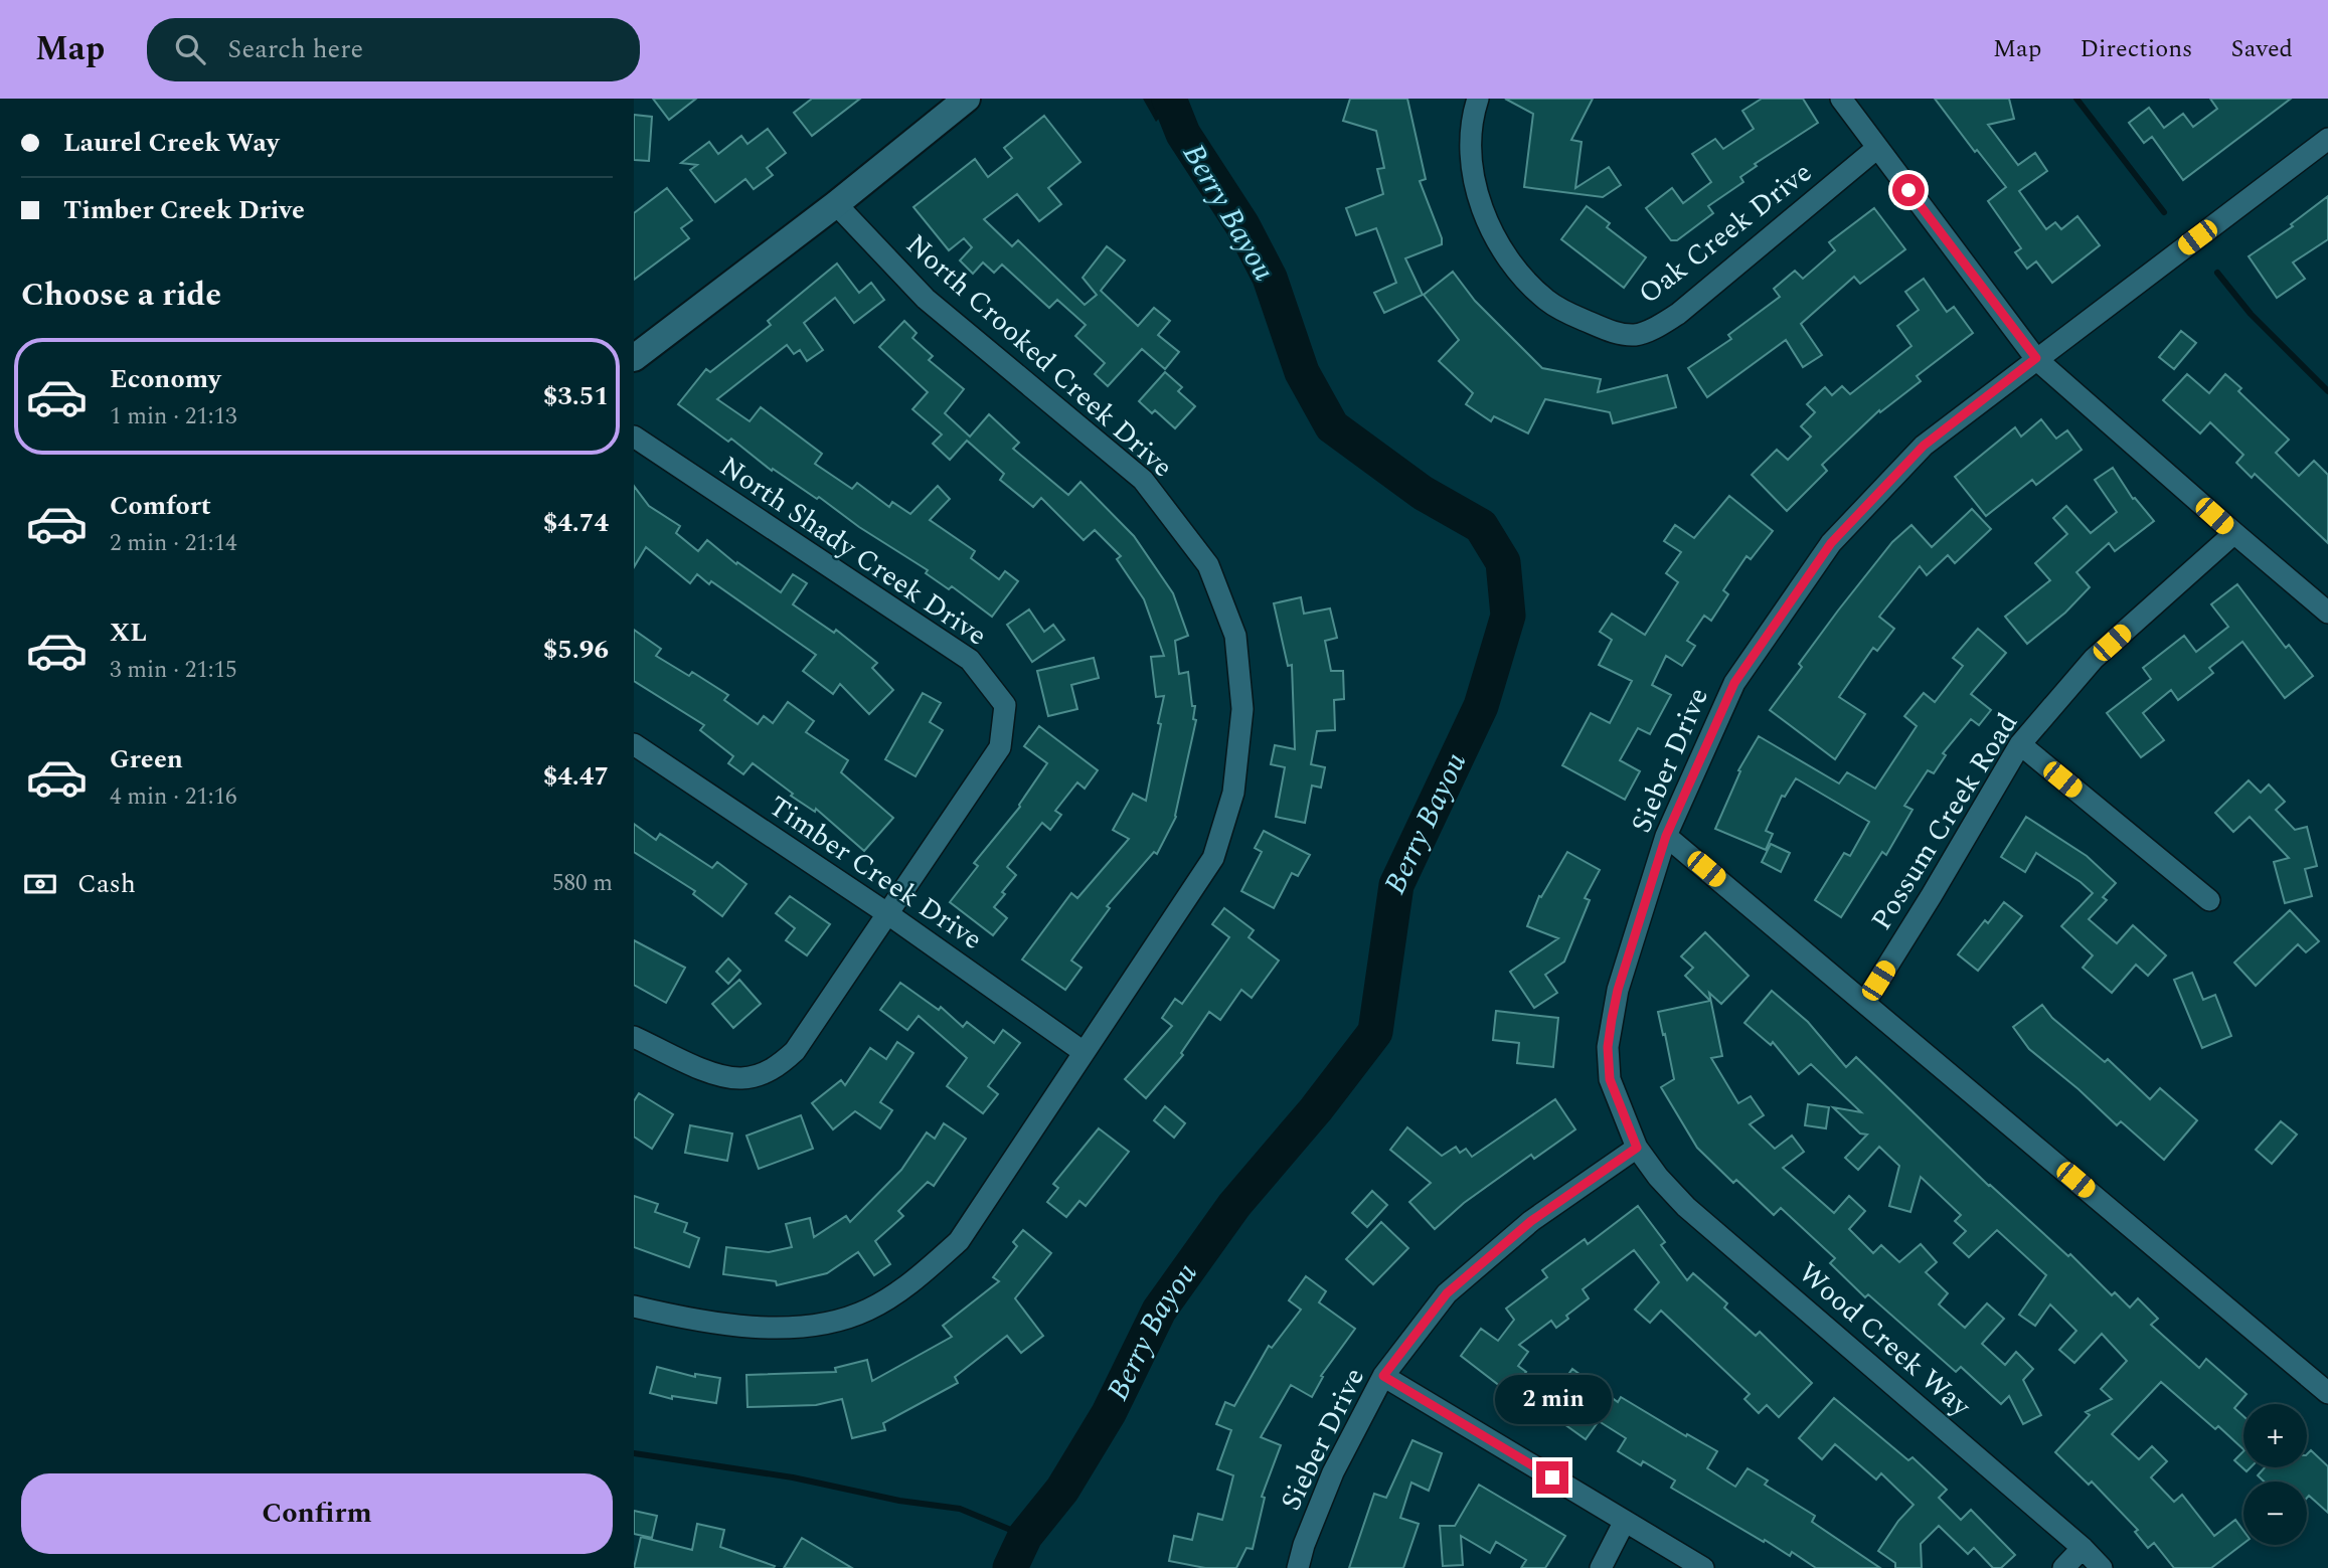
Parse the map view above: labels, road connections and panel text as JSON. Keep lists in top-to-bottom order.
{
  "streets": {
    "street": [
      "Oak Creek Drive",
      "North Crooked Creek Drive",
      "North Shady Creek Drive",
      "Sieber Drive",
      "Possum Creek Road",
      "Timber Creek Drive",
      "Wood Creek Way"
    ]
  },
  "crossings": [
    ["North Crooked Creek Drive", "Timber Creek Drive"],
    ["North Shady Creek Drive", "Timber Creek Drive"],
    ["Sieber Drive", "Wood Creek Way"]
  ],
  "water": ["Berry Bayou"],
  "page": {
    "header": "Map",
    "search": "Search here",
    "nav": ["Map", "Directions", "Saved"],
    "banner": ["Laurel Creek Way", "Timber Creek Drive"],
    "heading": "Choose a ride",
    "list": [
      {
        "name": "Economy",
        "note": "1 min · 21:13",
        "value": "$3.51"
      },
      {
        "name": "Comfort",
        "note": "2 min · 21:14",
        "value": "$4.74"
      },
      {
        "name": "XL",
        "note": "3 min · 21:15",
        "value": "$5.96"
      },
      {
        "name": "Green",
        "note": "4 min · 21:16",
        "value": "$4.47"
      }
    ],
    "pay": ["Cash", "580 m"],
    "bubble": "2 min",
    "map_buttons": ["+", "−"],
    "buttons": "Confirm"
  }
}
